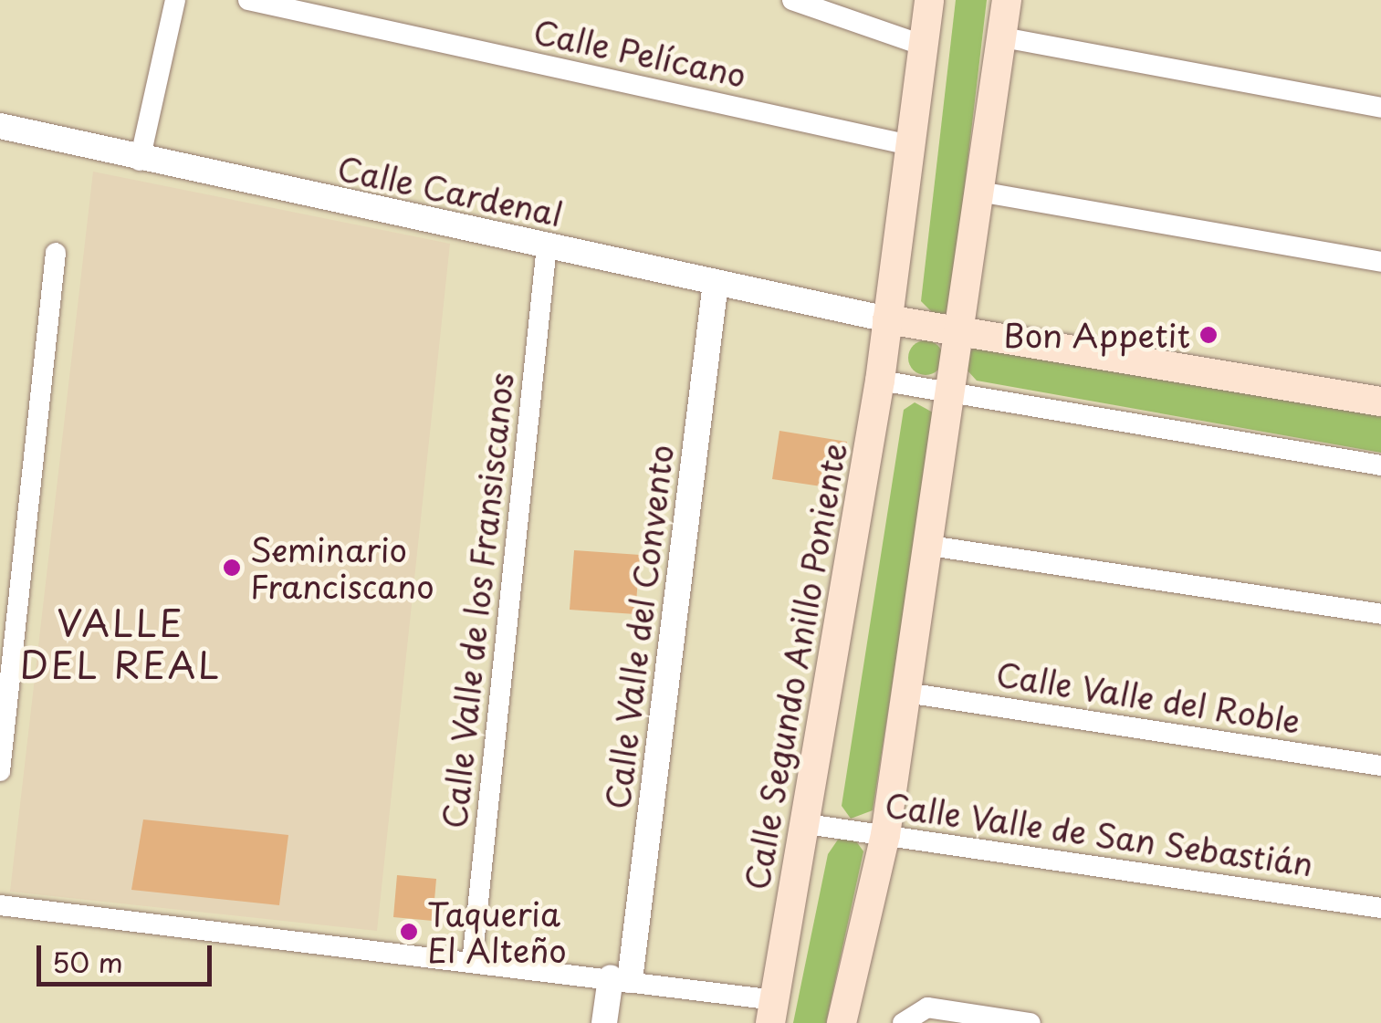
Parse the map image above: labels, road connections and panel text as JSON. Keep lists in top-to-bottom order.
{
  "streets": {
    "main road": ["Calle Segundo Anillo Poniente"],
    "street": [
      "Calle Pelícano",
      "Calle Cardenal",
      "Calle Valle de los Fransiscanos",
      "Calle Valle del Convento",
      "Calle Valle del Roble",
      "Calle Valle de San Sebastián"
    ]
  },
  "crossings": [
    ["Calle Pelícano", "Calle Segundo Anillo Poniente"],
    ["Calle Cardenal", "Calle Valle de los Fransiscanos"],
    ["Calle Cardenal", "Calle Valle del Convento"],
    ["Calle Cardenal", "Calle Segundo Anillo Poniente"],
    ["Calle Segundo Anillo Poniente", "Calle Valle de San Sebastián"]
  ],
  "districts": ["VALLE DEL REAL"],
  "places": ["Bon Appetit", "Seminario Franciscano", "Taqueria El Alteño"],
  "scale_bar": "50 m"
}
